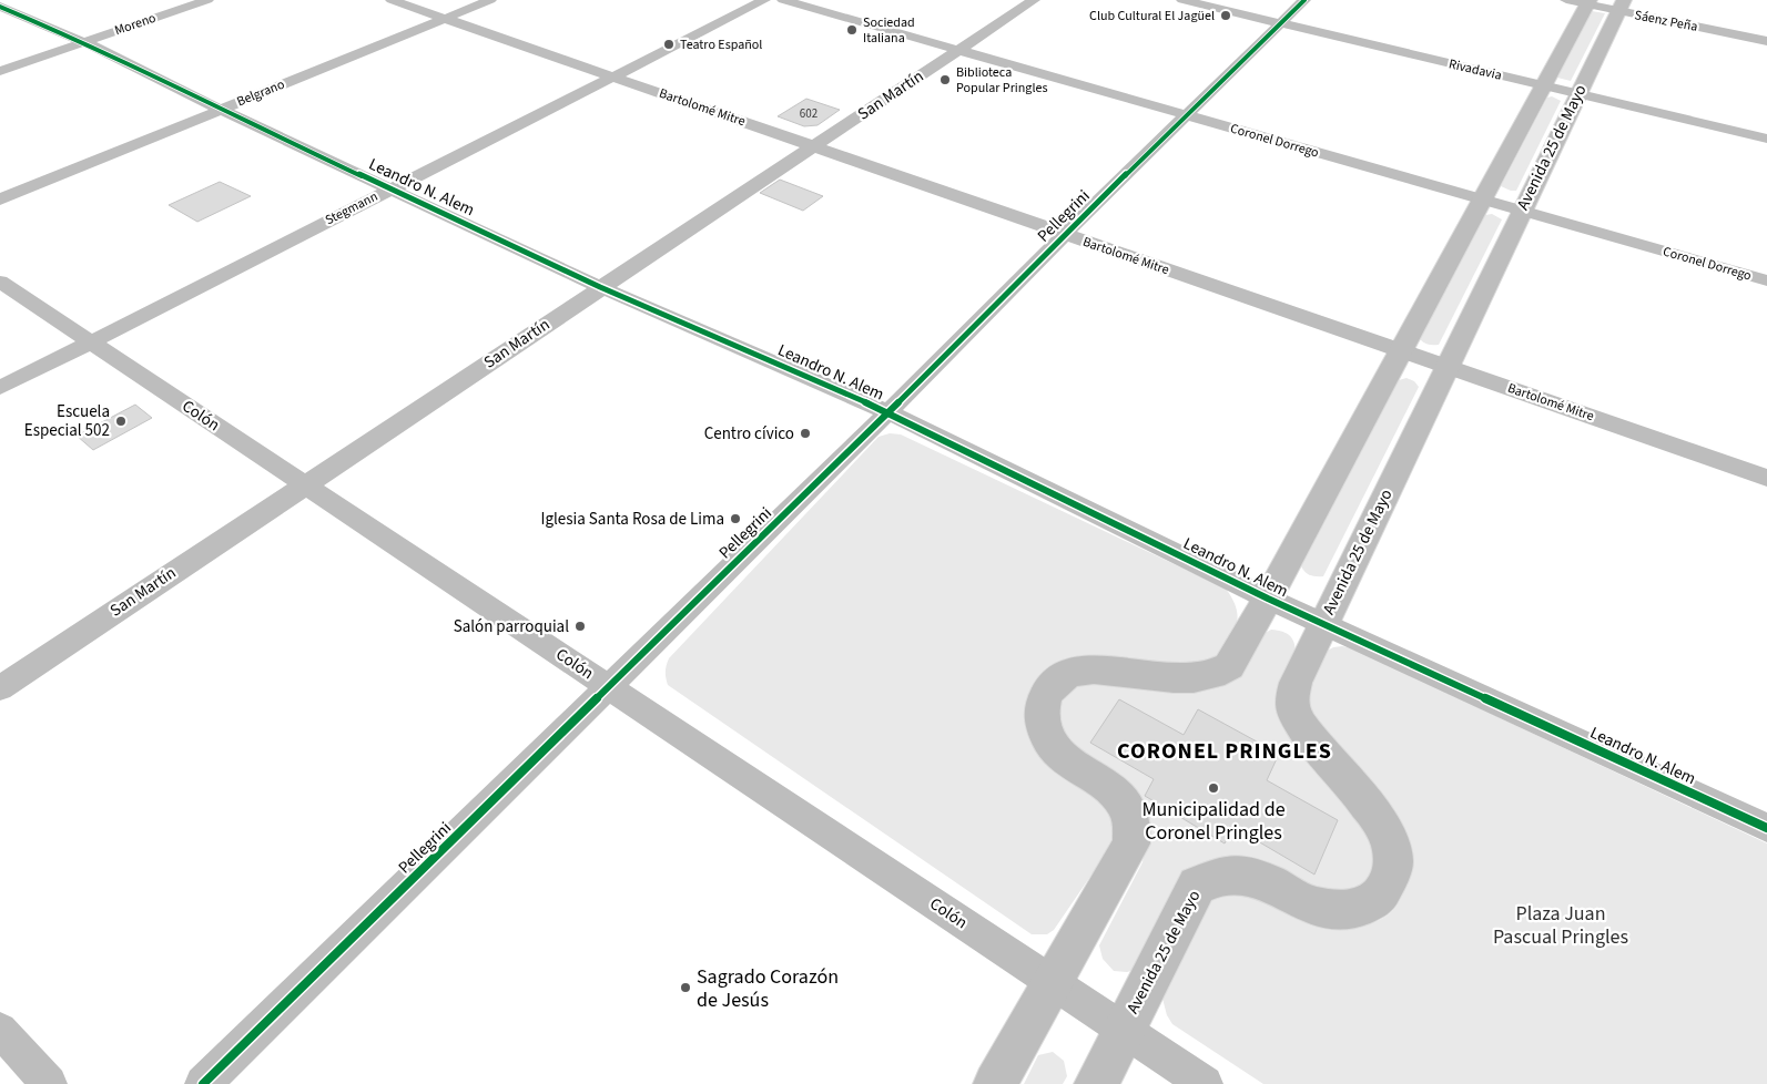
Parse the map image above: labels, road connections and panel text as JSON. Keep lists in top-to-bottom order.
{
  "streets": {
    "main road": ["Avenida 25 de Mayo"],
    "street": [
      "Sáenz Peña",
      "Moreno",
      "Rivadavia",
      "Belgrano",
      "San Martín",
      "Bartolomé Mitre",
      "Coronel Dorrego",
      "Leandro N. Alem",
      "Stegmann",
      "Pellegrini",
      "Colón"
    ]
  },
  "crossings": [
    ["Sáenz Peña", "Avenida 25 de Mayo"],
    ["Moreno", "Leandro N. Alem"],
    ["Rivadavia", "Avenida 25 de Mayo"],
    ["Rivadavia", "Pellegrini"],
    ["Belgrano", "Bartolomé Mitre"],
    ["Belgrano", "Leandro N. Alem"],
    ["San Martín", "Bartolomé Mitre"],
    ["San Martín", "Coronel Dorrego"],
    ["San Martín", "Leandro N. Alem"],
    ["San Martín", "Colón"],
    ["Bartolomé Mitre", "Avenida 25 de Mayo"],
    ["Bartolomé Mitre", "Stegmann"],
    ["Bartolomé Mitre", "Pellegrini"],
    ["Coronel Dorrego", "Avenida 25 de Mayo"],
    ["Coronel Dorrego", "Pellegrini"],
    ["Avenida 25 de Mayo", "Leandro N. Alem"],
    ["Avenida 25 de Mayo", "Colón"],
    ["Leandro N. Alem", "Stegmann"],
    ["Leandro N. Alem", "Pellegrini"],
    ["Stegmann", "Colón"],
    ["Pellegrini", "Colón"]
  ],
  "districts": ["CORONEL PRINGLES"],
  "parks": ["Plaza Juan Pascual Pringles"],
  "places": [
    "Club Cultural El Jagüel",
    "Sociedad Italiana",
    "Teatro Español",
    "Biblioteca Popular Pringles",
    "Escuela Especial 502",
    "Centro cívico",
    "Iglesia Santa Rosa de Lima",
    "Salón parroquial",
    "Municipalidad de Coronel Pringles",
    "Sagrado Corazón de Jesús"
  ],
  "house_numbers": ["602"]
}
